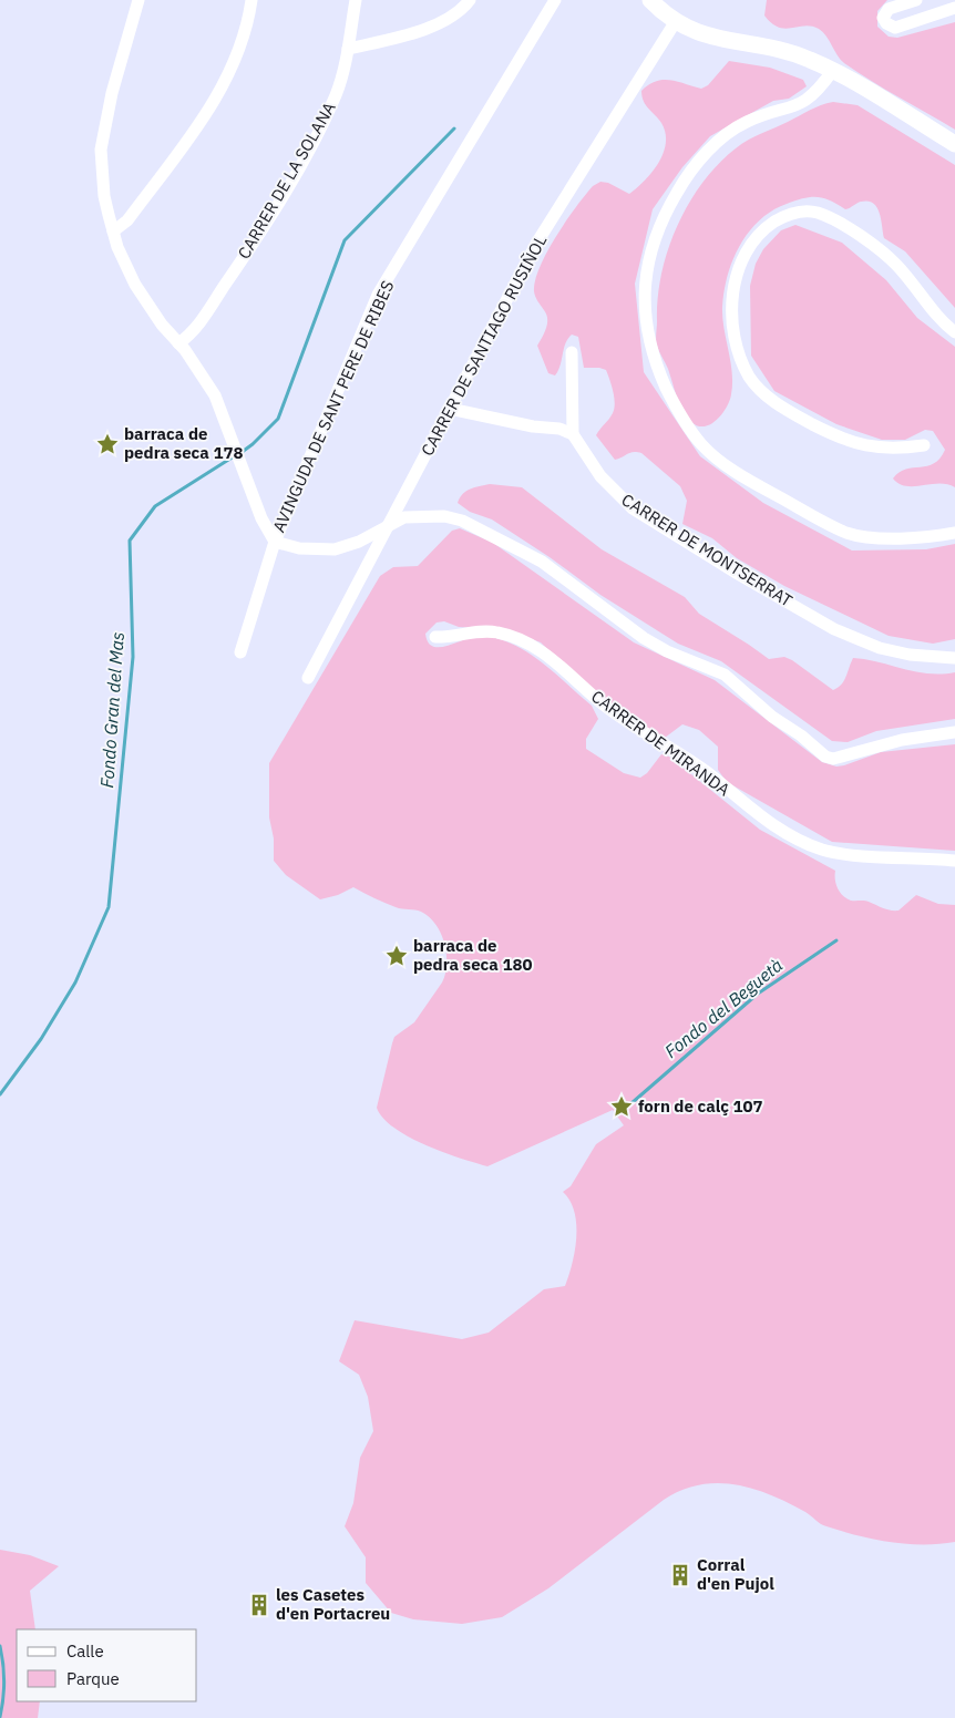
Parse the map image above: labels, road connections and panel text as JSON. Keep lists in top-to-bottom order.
{
  "streets": {
    "street": [
      "CARRER DE LA SOLANA",
      "CARRER DE SANTIAGO RUSIÑOL",
      "AVINGUDA DE SANT PERE DE RIBES",
      "CARRER DE MONTSERRAT",
      "CARRER DE MIRANDA"
    ]
  },
  "water": ["Fondo Gran del Mas", "Fondo del Beguetà"],
  "places": {
    "place": ["barraca de pedra seca 178", "barraca de pedra seca 180", "forn de calç 107"],
    "building": ["Corral d'en Pujol", "les Casetes d'en Portacreu"]
  },
  "legend": ["Calle", "Parque"]
}
